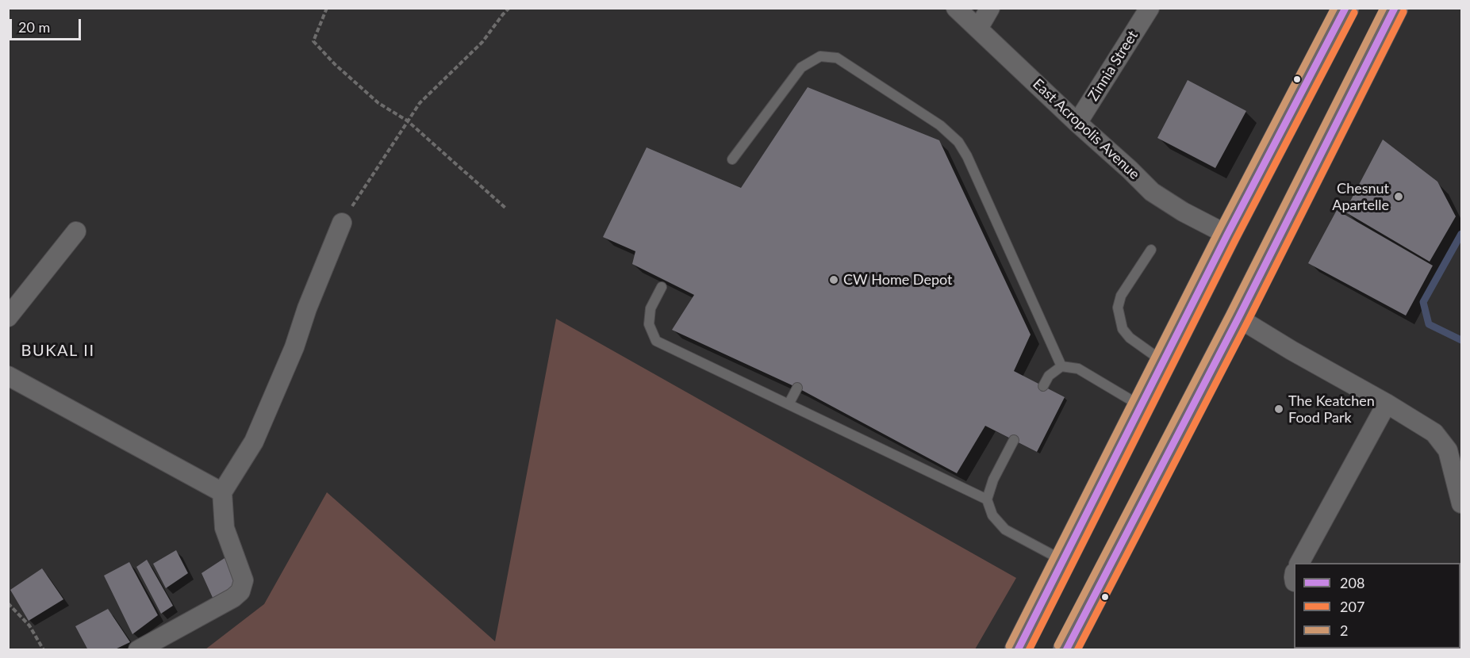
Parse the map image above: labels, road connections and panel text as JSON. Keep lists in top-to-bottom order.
{
  "streets": {
    "street": ["Zinnia Street", "East Acropolis Avenue"]
  },
  "crossings": [
    ["Zinnia Street", "East Acropolis Avenue"]
  ],
  "districts": ["BUKAL II"],
  "places": ["Chesnut Apartelle", "CW Home Depot", "The Keatchen Food Park"],
  "lines": ["transit line 208", "transit line 2", "transit line 207"],
  "legend": ["208", "207", "2"],
  "scale_bar": "20 m"
}
